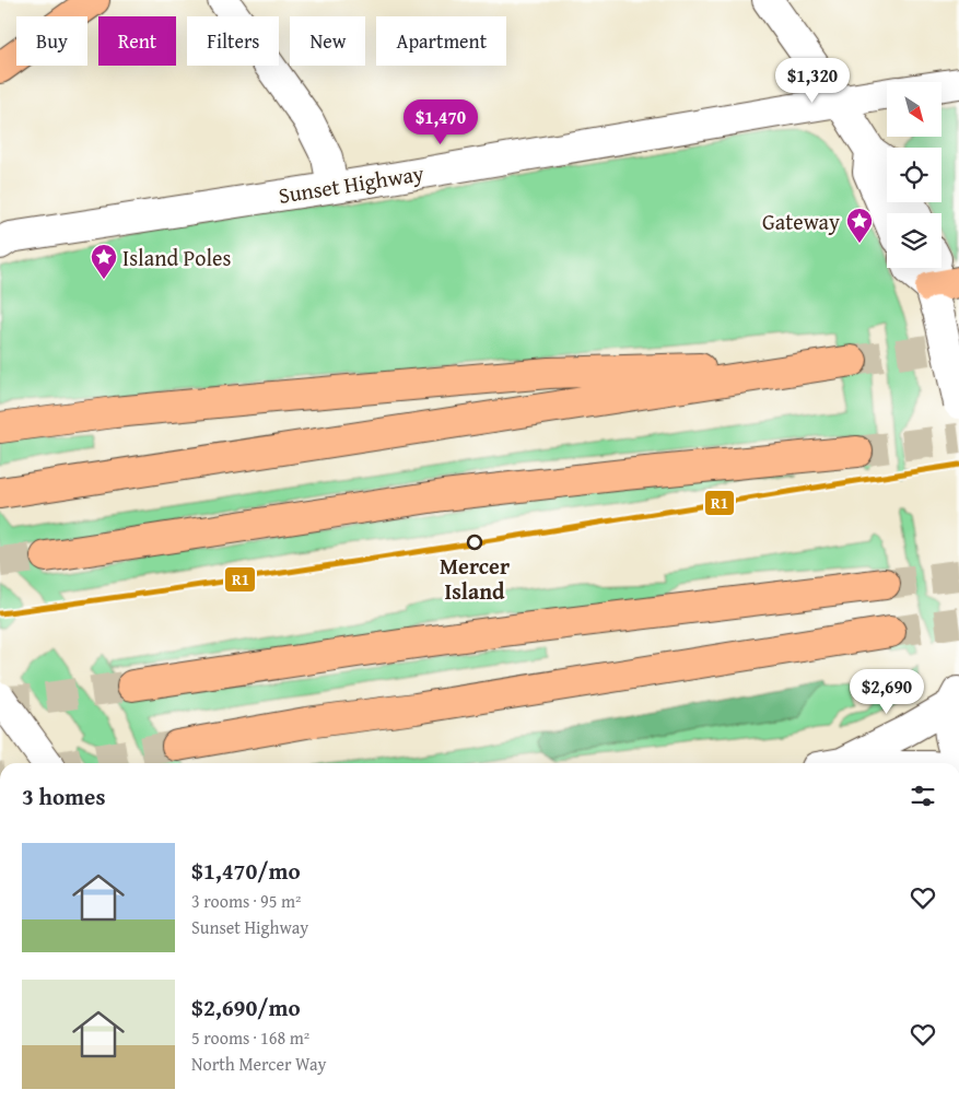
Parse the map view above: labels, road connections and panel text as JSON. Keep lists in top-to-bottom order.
{
  "streets": {
    "street": ["Sunset Highway"]
  },
  "places": {
    "place": ["Gateway", "Island Poles"],
    "other": ["Mercer Island"]
  },
  "lines": ["transit line R1"],
  "north": "bottom right",
  "page": {
    "chip": [
      "Buy",
      "Rent",
      "Filters",
      "New",
      "Apartment"
    ],
    "price": ["$1,320", "$1,470", "$2,690"],
    "heading": "3 homes",
    "list": [
      {
        "name": "$1,470/mo",
        "note": "3 rooms · 95 m² · Sunset Highway"
      },
      {
        "name": "$2,690/mo",
        "note": "5 rooms · 168 m² · North Mercer Way"
      }
    ]
  }
}
